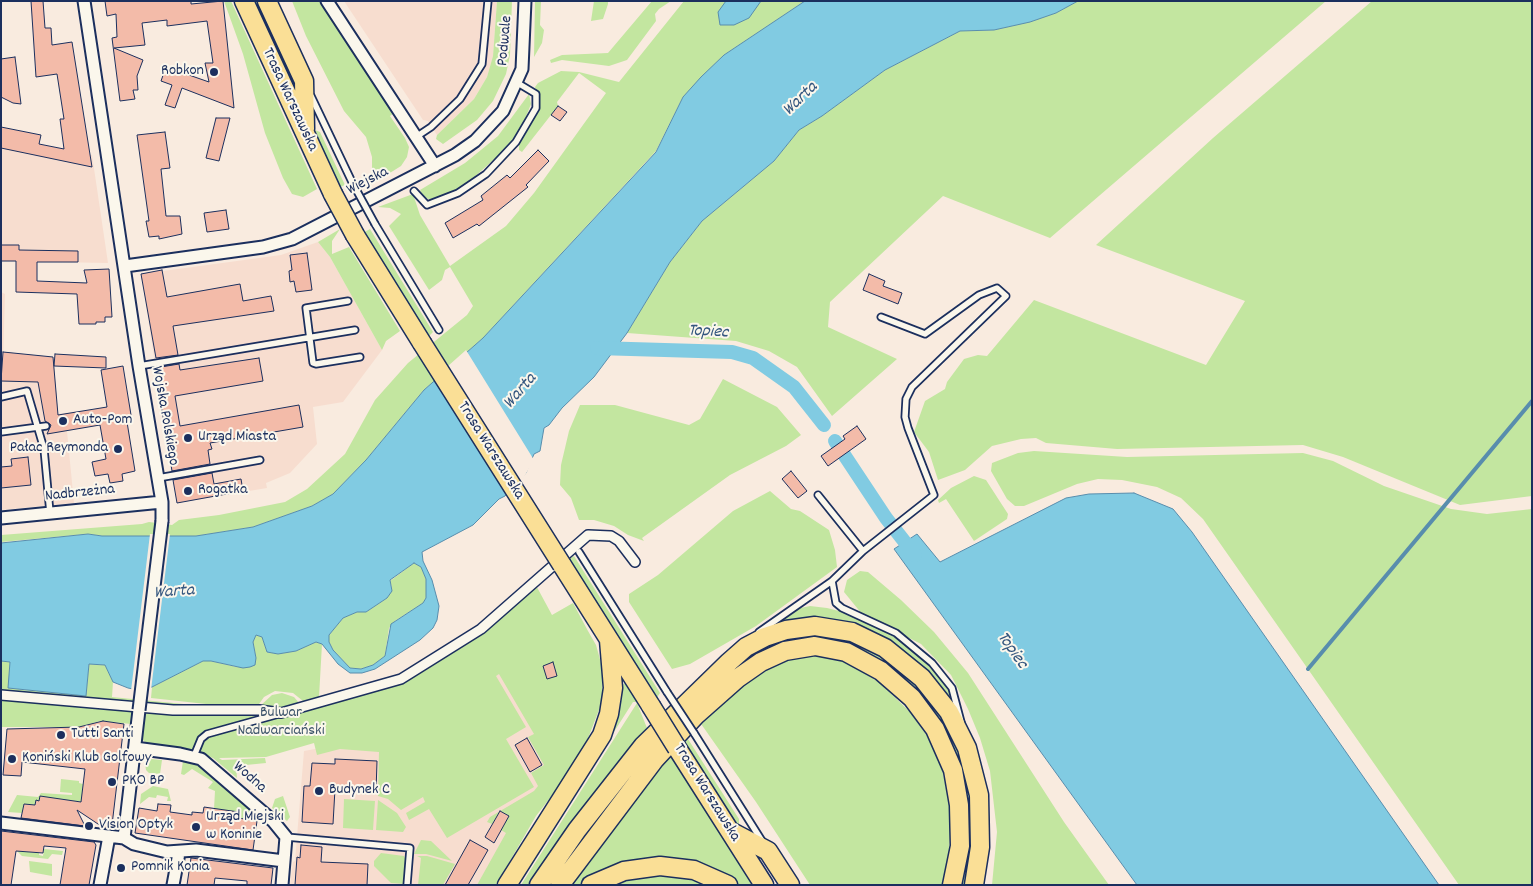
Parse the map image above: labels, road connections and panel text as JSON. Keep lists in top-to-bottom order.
{
  "streets": {
    "main road": ["Trasa Warszawska"],
    "street": [
      "Podwale",
      "Wiejska",
      "Wojska Polskiego",
      "Nadbrzeżna",
      "Wodna"
    ]
  },
  "crossings": [
    ["Podwale", "Wiejska"],
    ["Wiejska", "Wojska Polskiego"],
    ["Wojska Polskiego", "Nadbrzeżna"],
    ["Wojska Polskiego", "Wodna"]
  ],
  "water": ["Warta", "Topiec"],
  "parks": ["Bulwar Nadwarciański"],
  "places": [
    "Robkon",
    "Auto-Pom",
    "Urząd Miasta",
    "Pałac Reymonda",
    "Rogatka",
    "Tutti Santi",
    "Koniński Klub Golfowy",
    "PKO BP",
    "Budynek C",
    "Vision Optyk",
    "Urząd Miejski w Koninie",
    "Pomnik Konia"
  ]
}
